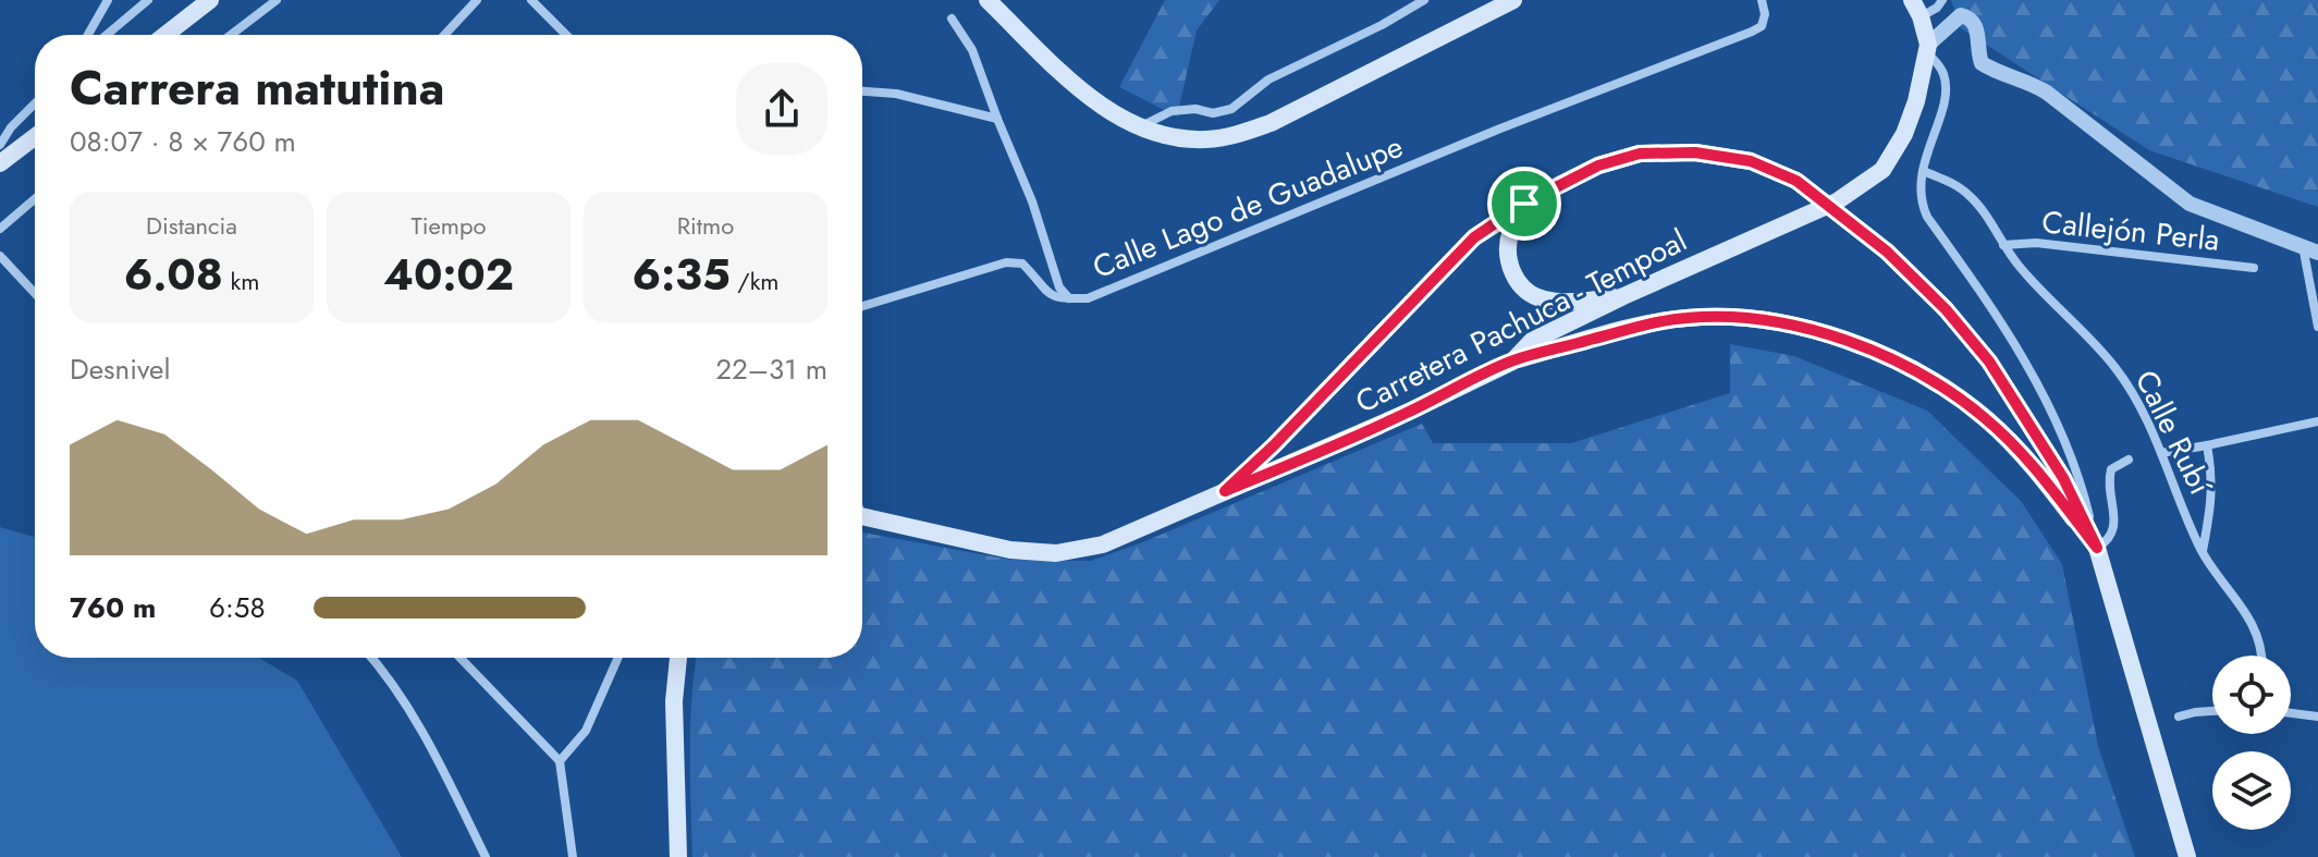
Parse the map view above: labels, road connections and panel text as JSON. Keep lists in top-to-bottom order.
{
  "streets": {
    "main road": ["Carretera Pachuca - Tempoal"],
    "street": ["Calle Lago de Guadalupe", "Callejón Perla", "Calle Rubí"]
  },
  "crossings": [
    ["Callejón Perla", "Calle Rubí"]
  ],
  "page": {
    "heading": ["Carrera matutina", "08:07 · 8 × 760 m"],
    "stats": [
      ["Distancia", "6.08 km"],
      ["Tiempo", "40:02"],
      ["Ritmo", "6:35 /km"]
    ],
    "chart": ["Desnivel", "22–31 m"],
    "list": [
      {
        "name": "760 m",
        "note": "6:58"
      }
    ]
  }
}
